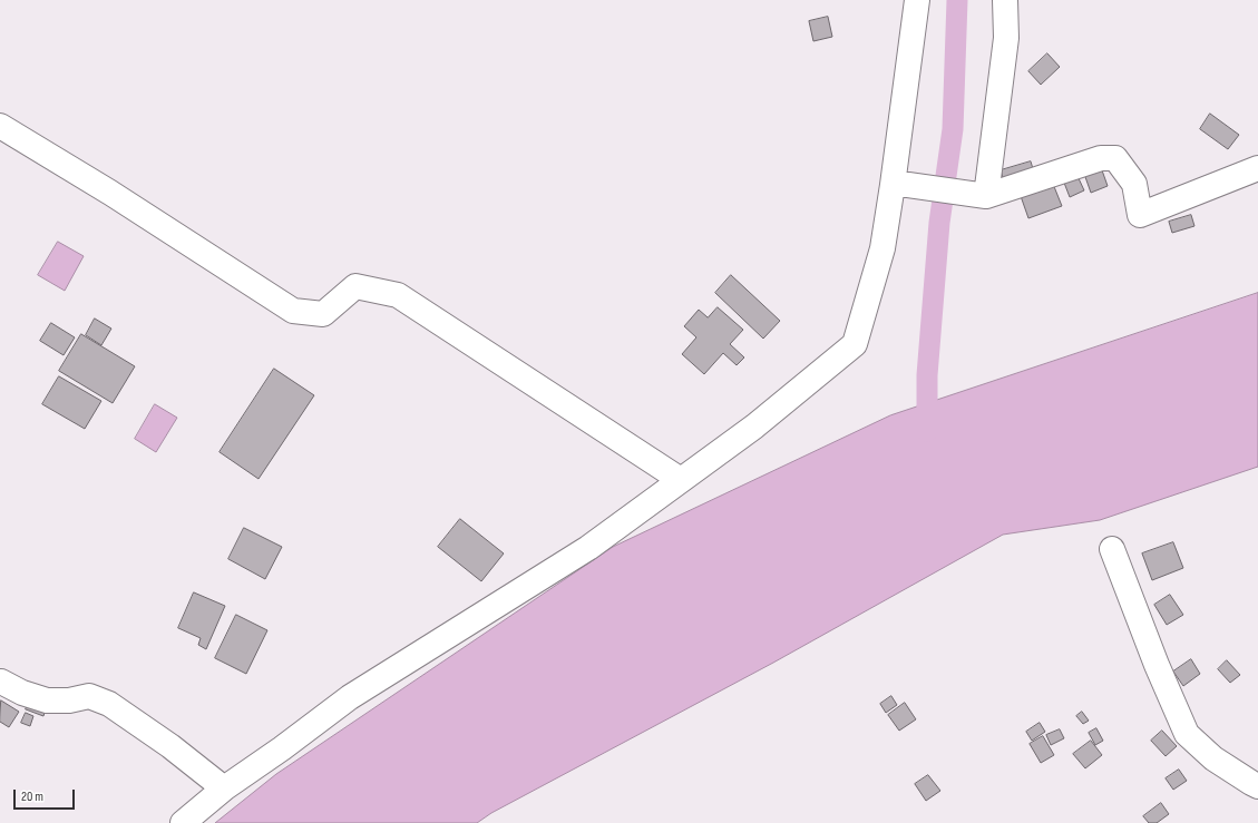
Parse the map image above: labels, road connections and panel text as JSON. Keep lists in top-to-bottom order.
{
  "scale_bar": "20 m"
}
